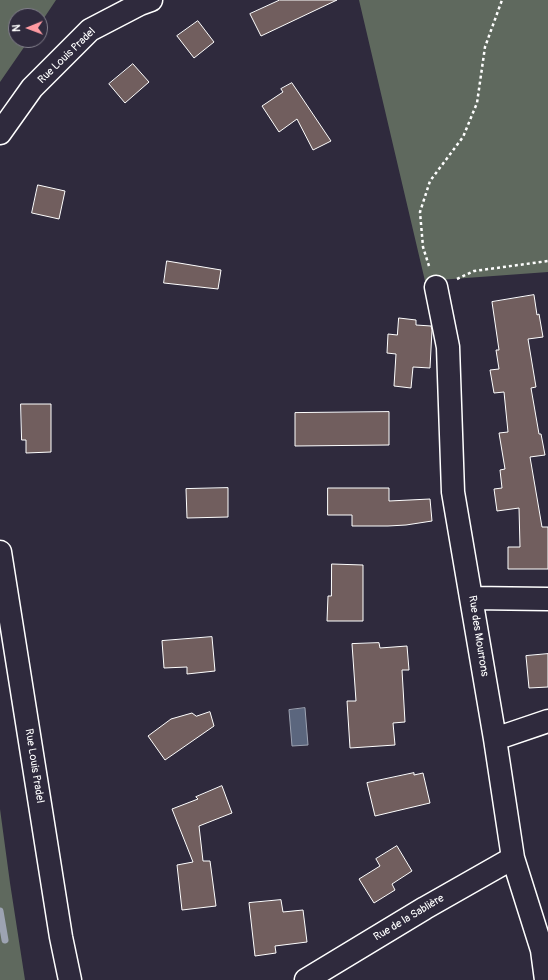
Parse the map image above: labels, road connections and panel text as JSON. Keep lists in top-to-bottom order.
{
  "streets": {
    "street": ["Rue Louis Pradel", "Rue des Mourrons", "Rue de la Sablière"]
  },
  "crossings": [
    ["Rue des Mourrons", "Rue de la Sablière"]
  ],
  "north": "left"
}
